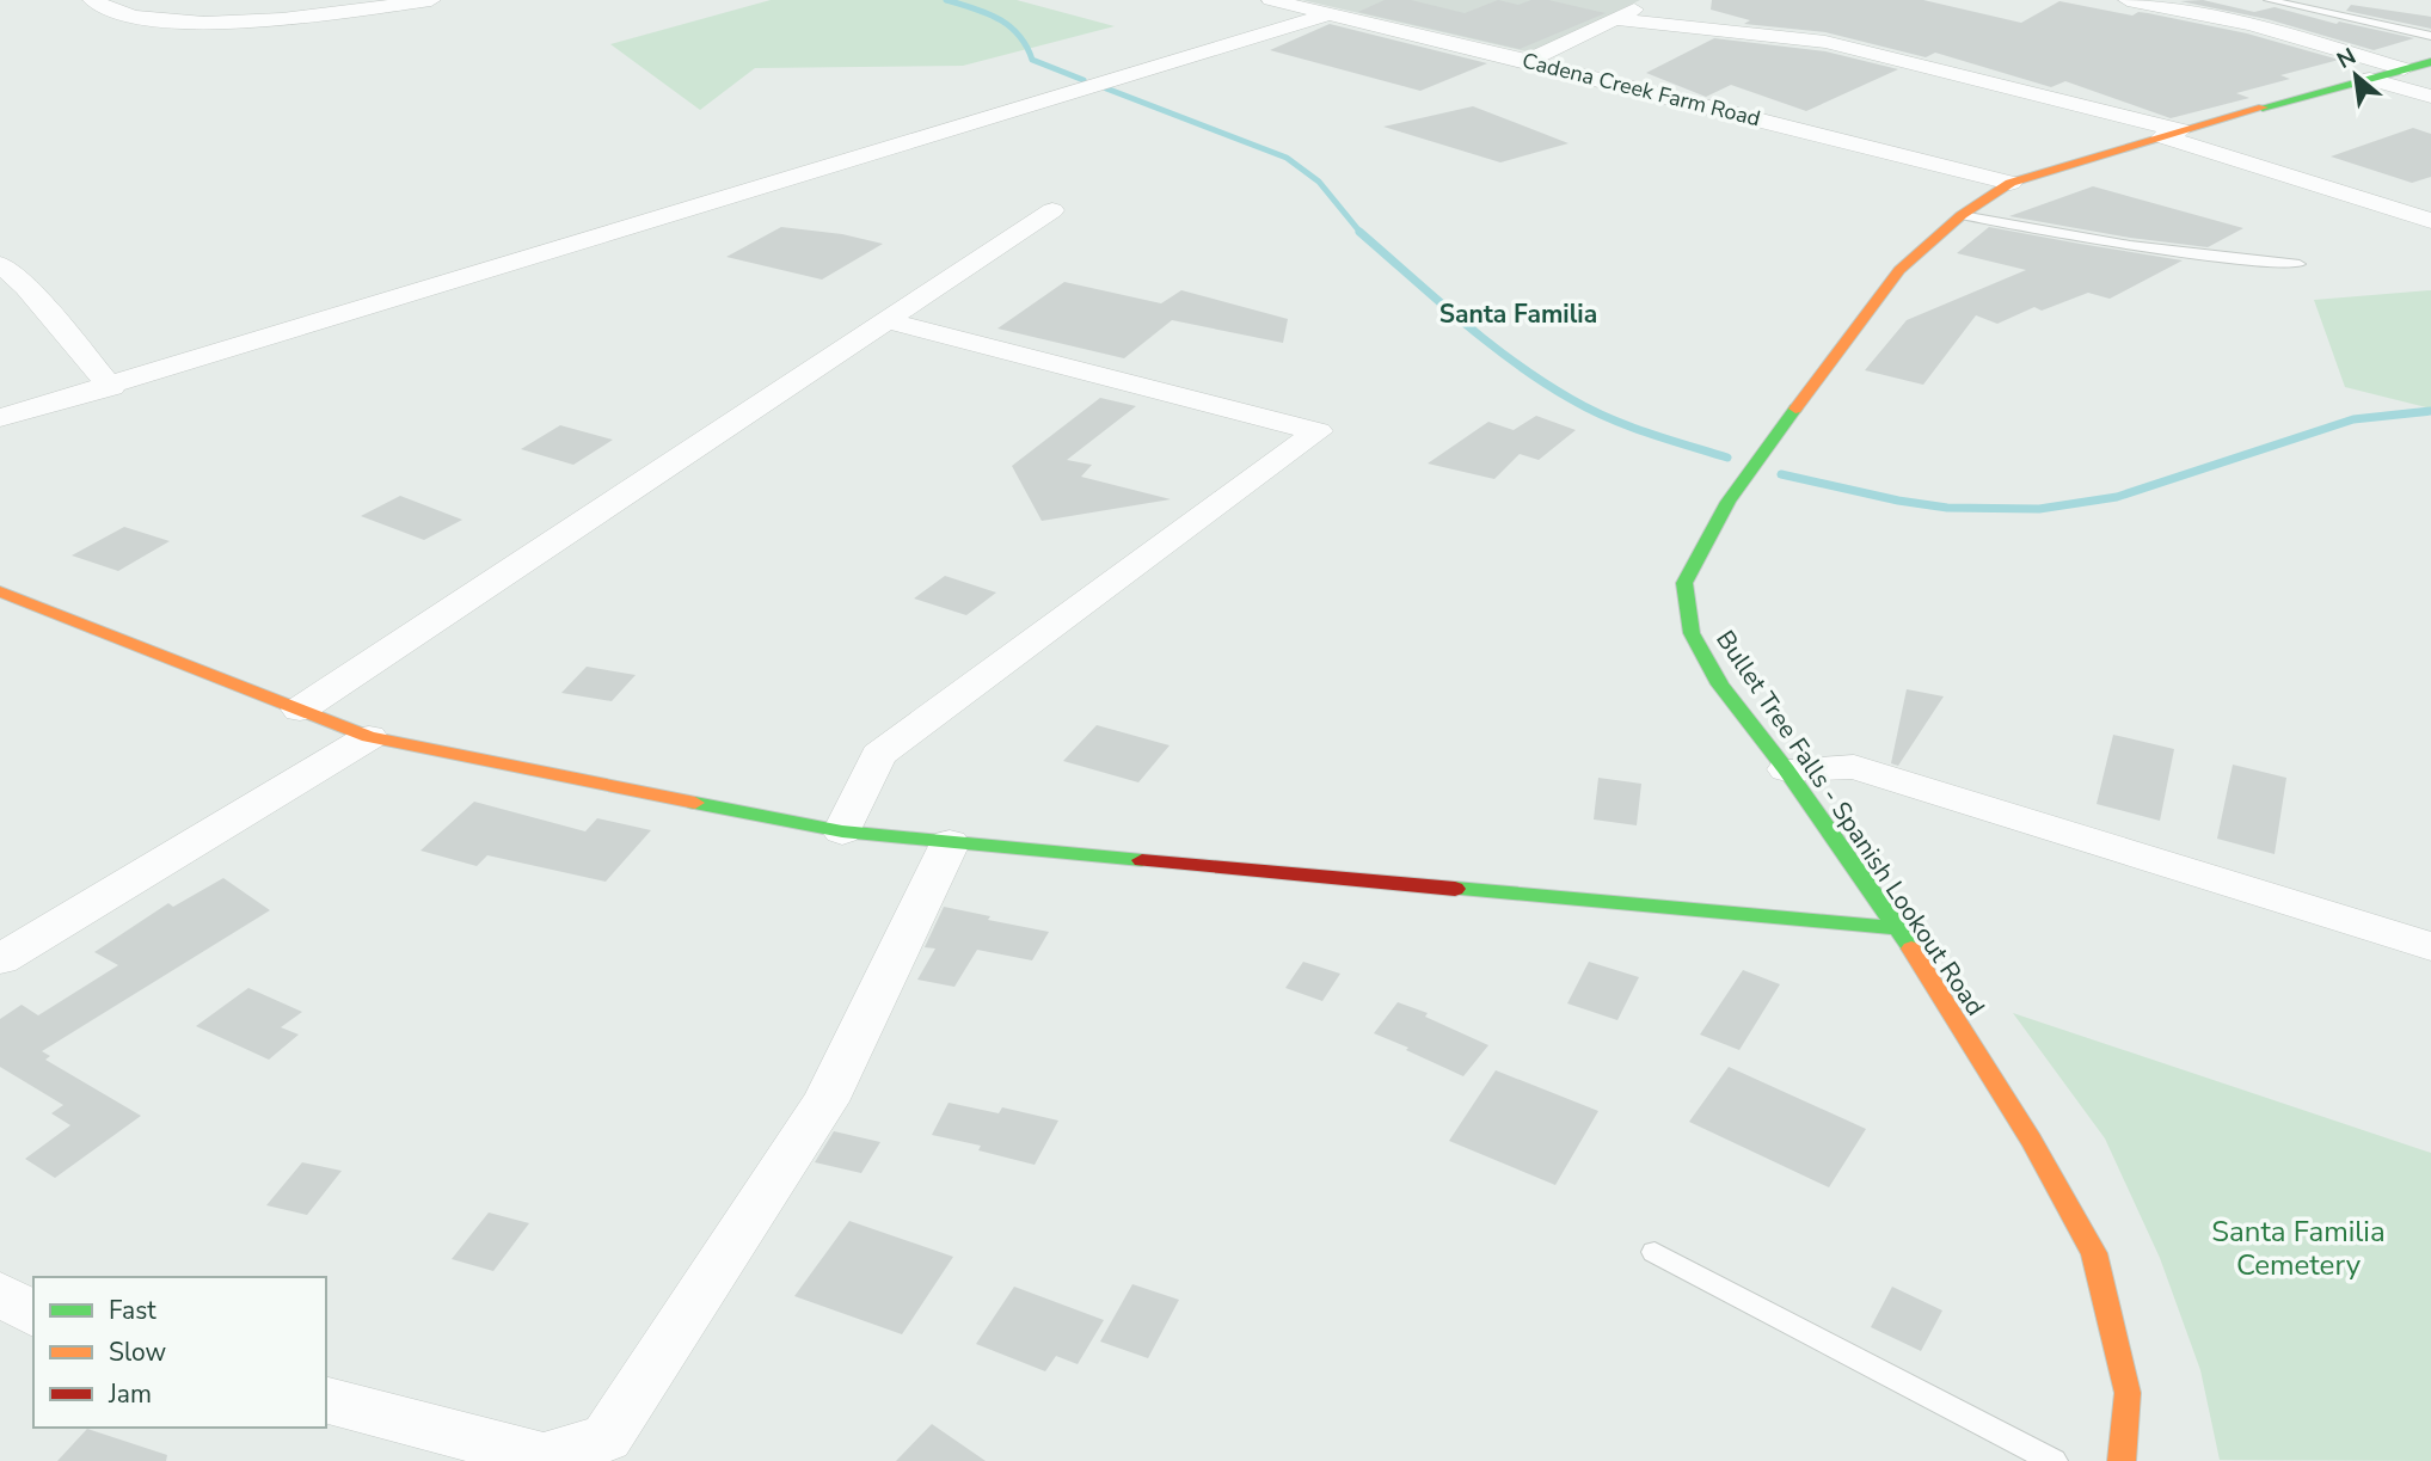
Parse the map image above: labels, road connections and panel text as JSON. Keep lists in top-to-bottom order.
{
  "streets": {
    "main road": ["Bullet Tree Falls - Spanish Lookout Road"],
    "street": ["Cadena Creek Farm Road"]
  },
  "crossings": [
    ["Cadena Creek Farm Road", "Bullet Tree Falls - Spanish Lookout Road"]
  ],
  "districts": ["Santa Familia"],
  "parks": ["Santa Familia Cemetery"],
  "legend": ["Fast", "Slow", "Jam"],
  "north": "top left"
}
